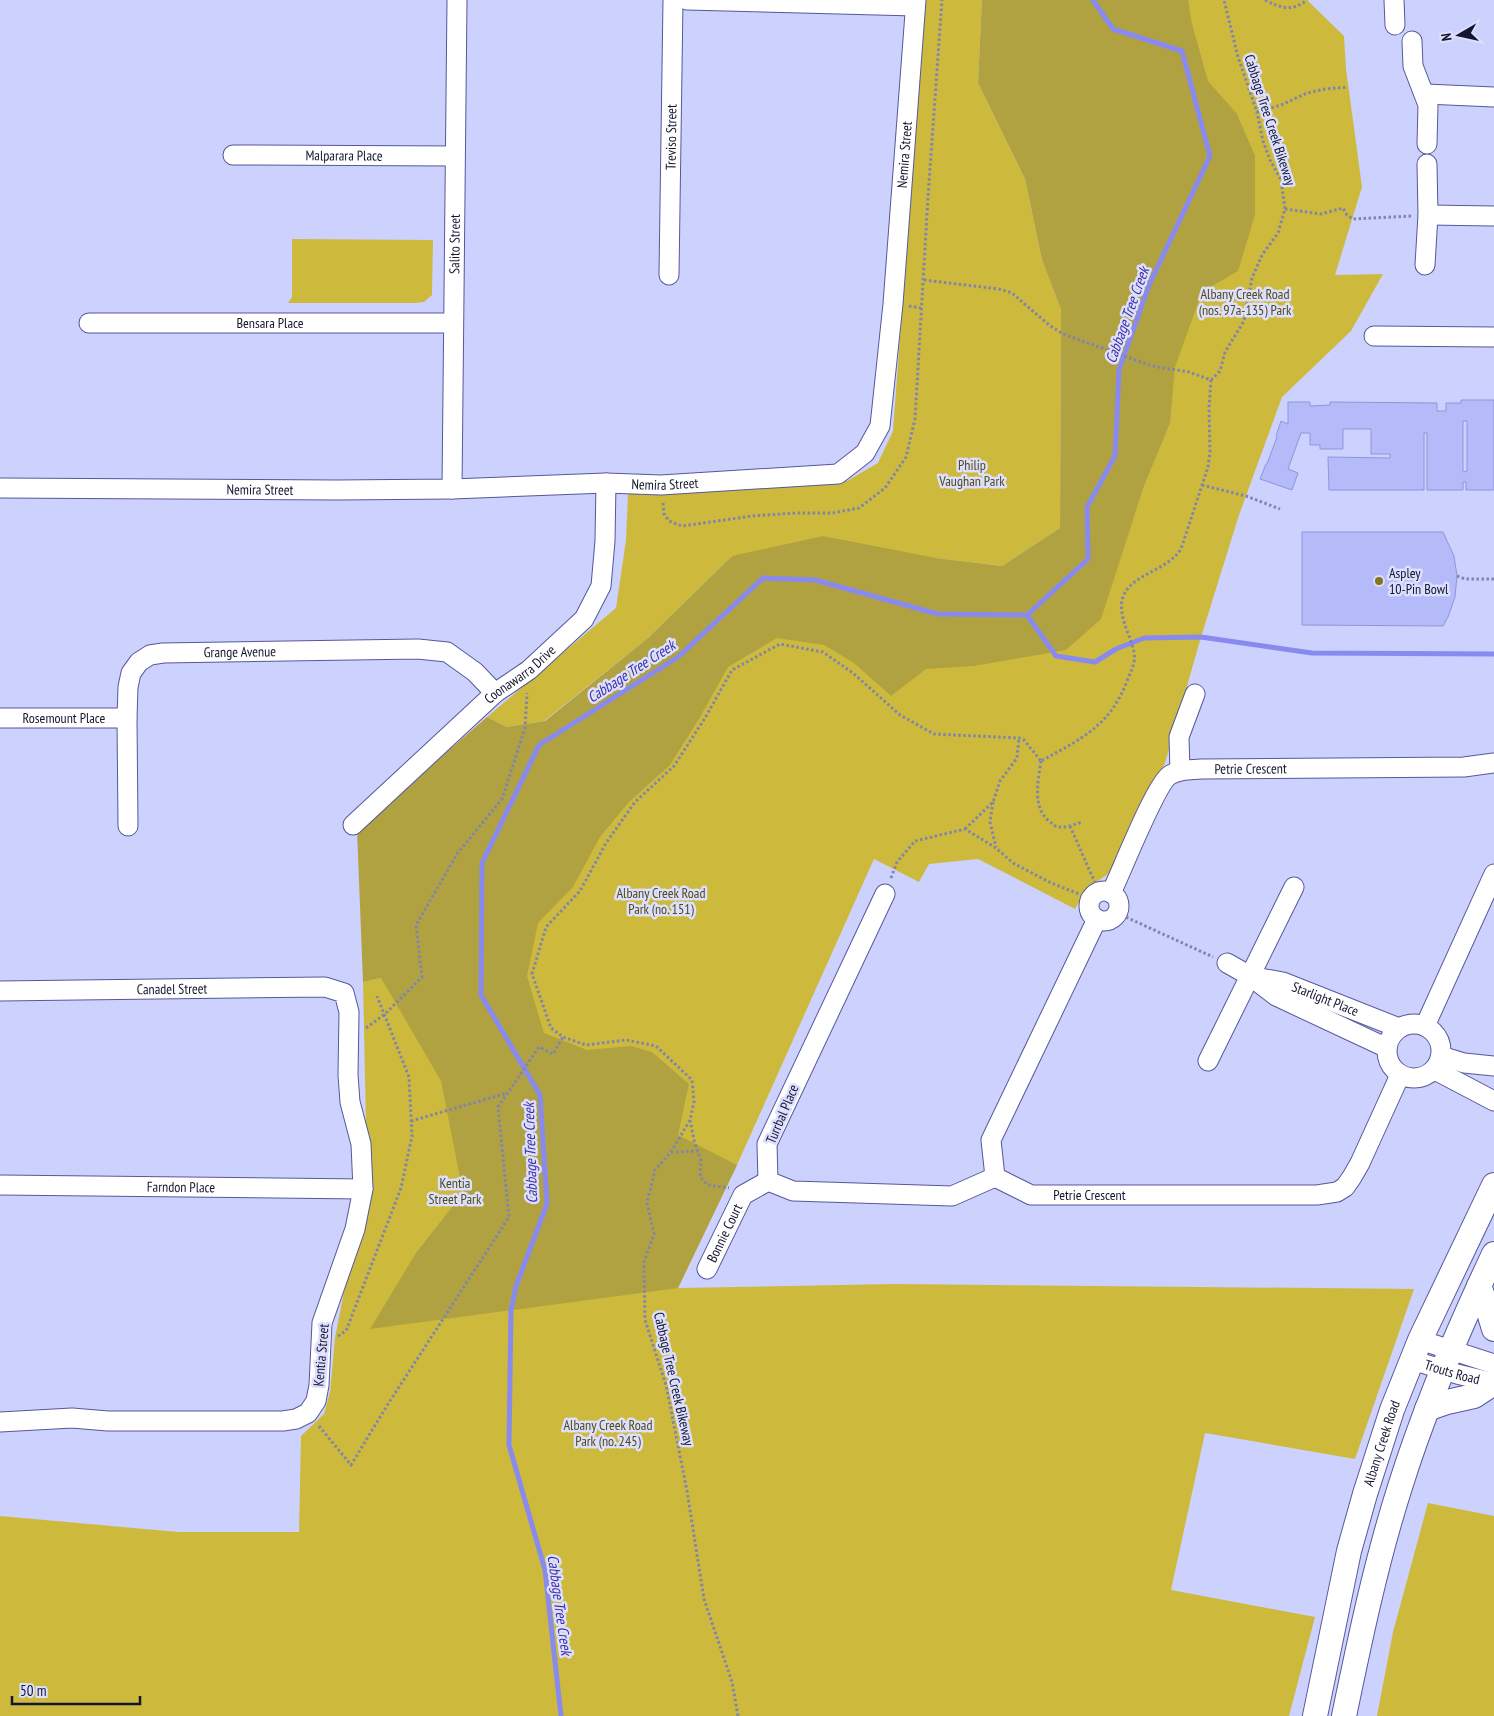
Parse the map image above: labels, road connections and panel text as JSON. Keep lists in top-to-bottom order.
{
  "streets": {
    "main road": ["Albany Creek Road"],
    "street": [
      "Treviso Street",
      "Nemira Street",
      "Malparara Place",
      "Salito Street",
      "Bensara Place",
      "Grange Avenue",
      "Coonawarra Drive",
      "Rosemount Place",
      "Petrie Crescent",
      "Canadel Street",
      "Starlight Place",
      "Turrbal Place",
      "Farndon Place",
      "Bonnie Court",
      "Kentia Street",
      "Trouts Road"
    ],
    "path": ["Cabbage Tree Creek Bikeway"]
  },
  "crossings": [
    ["Nemira Street", "Salito Street"],
    ["Nemira Street", "Coonawarra Drive"],
    ["Malparara Place", "Salito Street"],
    ["Salito Street", "Bensara Place"],
    ["Grange Avenue", "Coonawarra Drive"],
    ["Grange Avenue", "Rosemount Place"],
    ["Petrie Crescent", "Starlight Place"],
    ["Canadel Street", "Kentia Street"],
    ["Turrbal Place", "Bonnie Court"],
    ["Farndon Place", "Kentia Street"],
    ["Trouts Road", "Albany Creek Road"]
  ],
  "water": ["Cabbage Tree Creek"],
  "parks": [
    "Albany Creek Road (nos. 97a-135) Park",
    "Philip Vaughan Park",
    "Albany Creek Road Park (no. 151)",
    "Kentia Street Park",
    "Albany Creek Road Park (no. 245)"
  ],
  "places": ["Aspley 10-Pin Bowl"],
  "scale_bar": "50 m",
  "north": "left"
}
